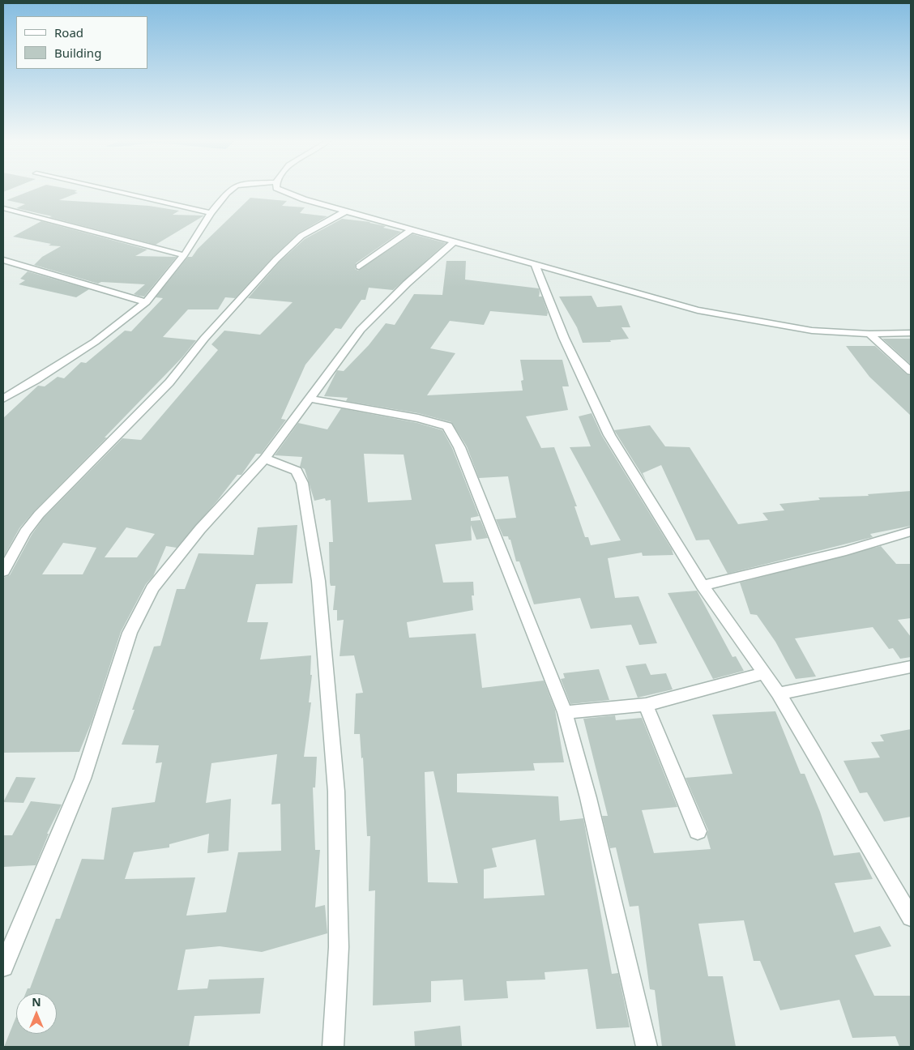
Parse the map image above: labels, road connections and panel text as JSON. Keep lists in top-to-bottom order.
{
  "legend": ["Road", "Building"],
  "north": "top"
}
